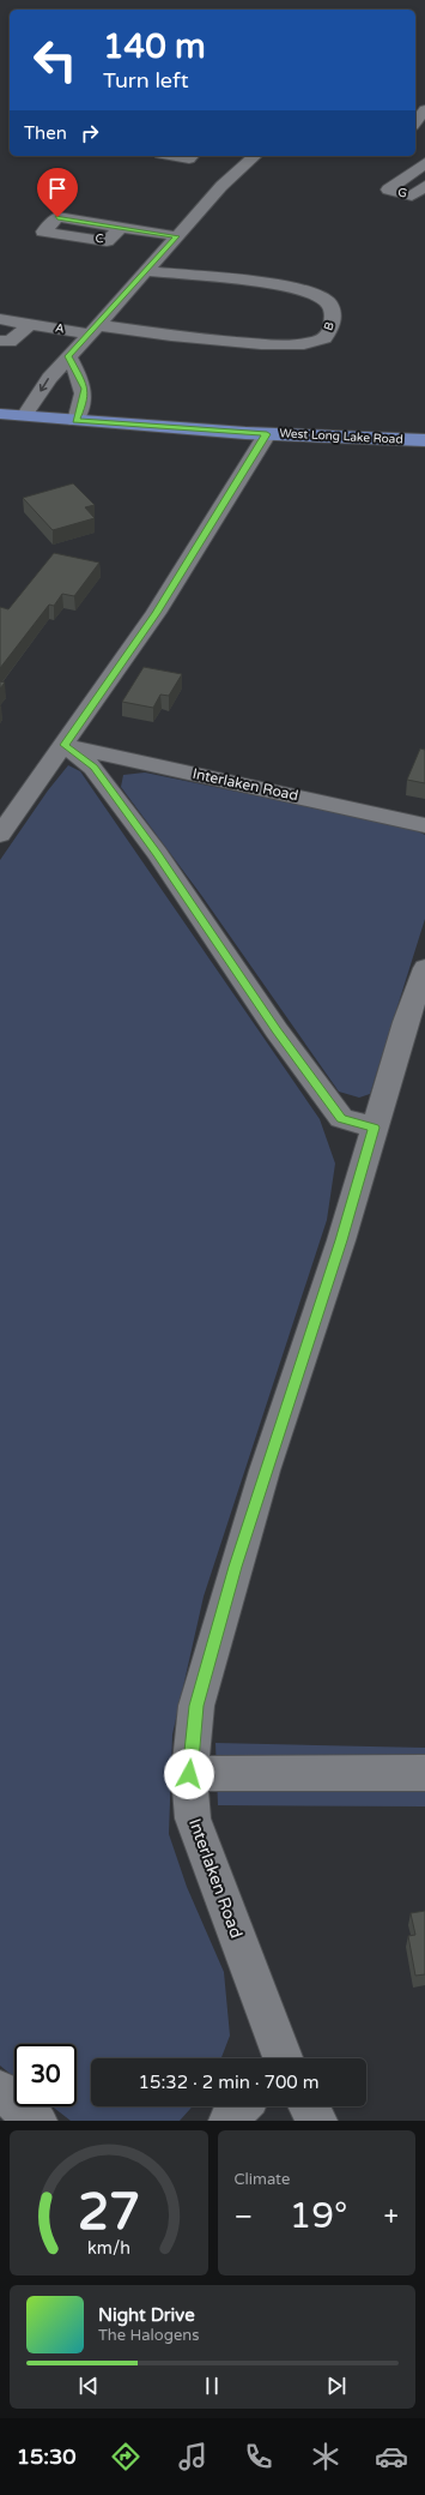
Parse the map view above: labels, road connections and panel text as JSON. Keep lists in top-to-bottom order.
{
  "streets": {
    "main road": ["West Long Lake Road"],
    "street": [
      "G",
      "C",
      "B",
      "A",
      "Interlaken Road"
    ]
  },
  "crossings": [
    ["B", "A"]
  ],
  "page": {
    "turn": ["140 m", "Turn left"],
    "then": "Then",
    "limit": "30",
    "trip": "15:32 · 2 min · 700 m",
    "tile": "Climate",
    "heat": ["−", "19°", "+"],
    "song": ["Night Drive", "The Halogens"],
    "tabs": "15:30",
    "gauge": ["27", "km/h"]
  }
}
